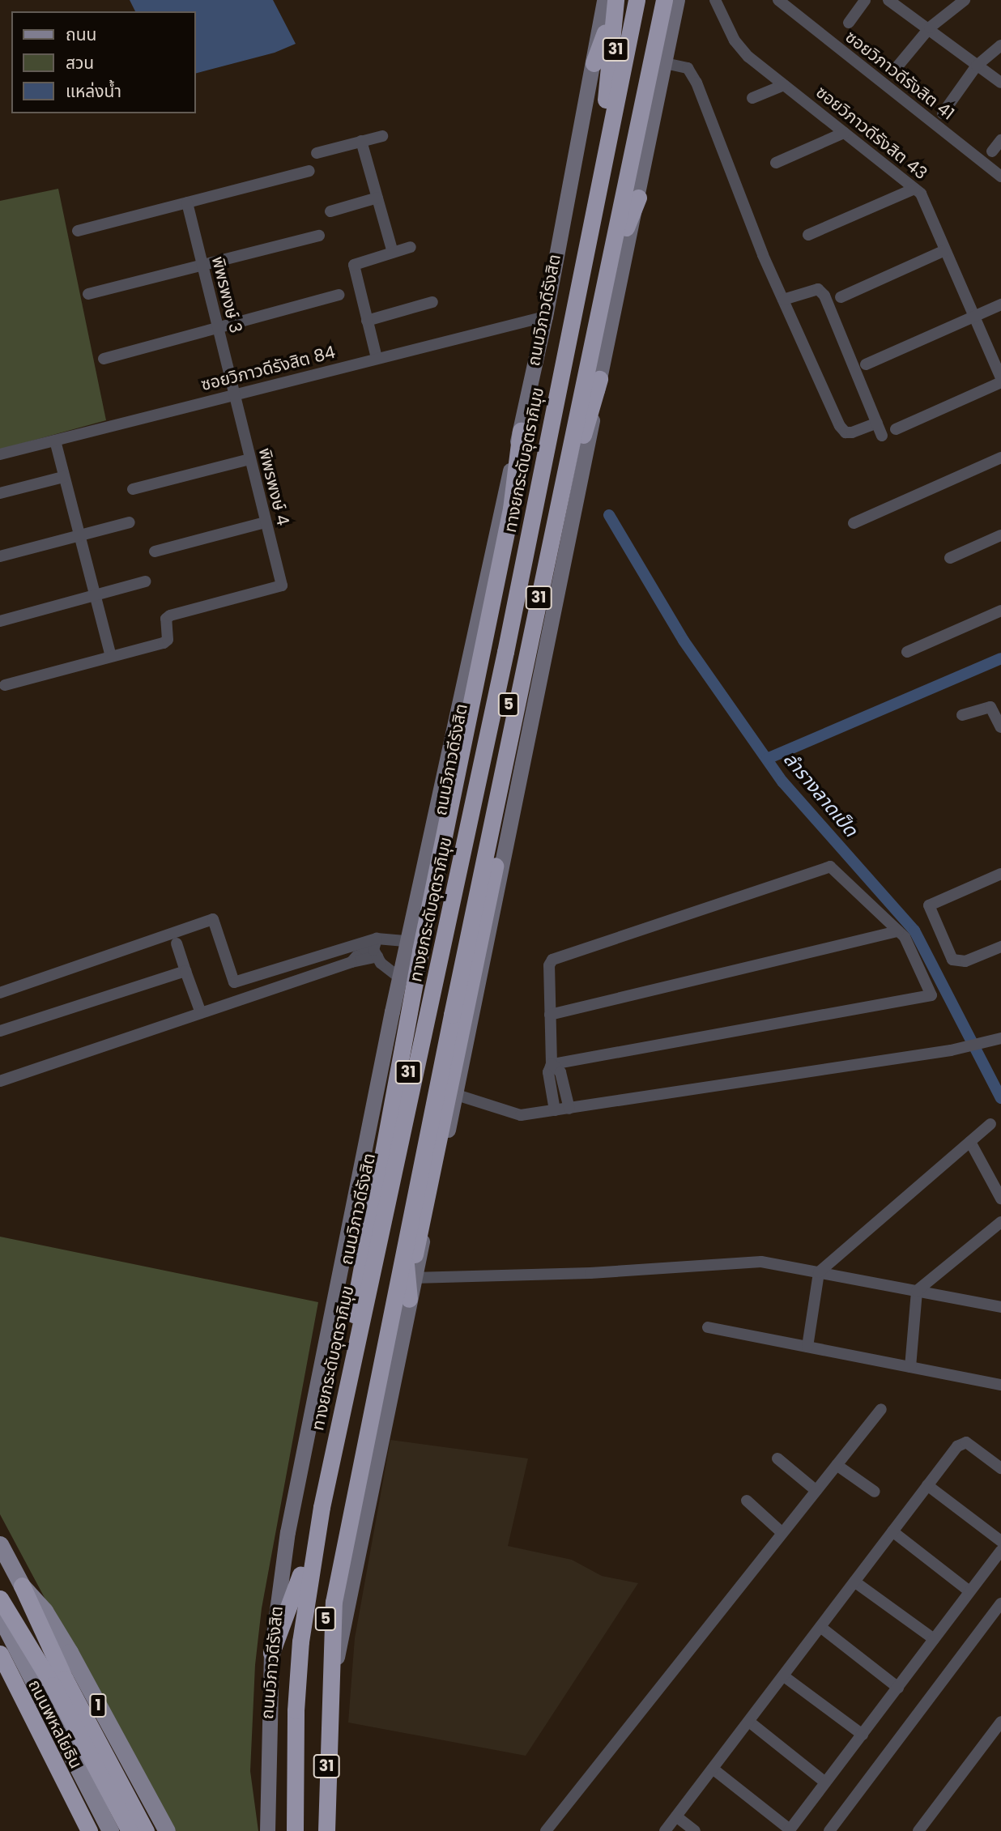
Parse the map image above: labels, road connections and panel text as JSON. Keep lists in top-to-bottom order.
{
  "streets": {
    "highway": [
      "31",
      "ถนนวิภาวดีรังสิต",
      "ทางยกระดับอุตราภิมุข",
      "5"
    ],
    "main road": ["1", "ถนนพหลโยธิน"],
    "street": [
      "ซอยวิภาวดีรังสิต 41",
      "ซอยวิภาวดีรังสิต 43",
      "พิพรพงษ์ 3",
      "ซอยวิภาวดีรังสิต 84",
      "พิพรพงษ์ 4"
    ]
  },
  "crossings": [
    ["31", "5"],
    ["พิพรพงษ์ 3", "ซอยวิภาวดีรังสิต 84"],
    ["พิพรพงษ์ 3", "พิพรพงษ์ 4"],
    ["ถนนวิภาวดีรังสิต", "ซอยวิภาวดีรังสิต 84"],
    ["ถนนวิภาวดีรังสิต", "5"],
    ["ซอยวิภาวดีรังสิต 84", "พิพรพงษ์ 4"],
    ["ทางยกระดับอุตราภิมุข", "5"]
  ],
  "water": ["ลำรางลาดเป็ด"],
  "legend": ["ถนน", "สวน", "แหล่งน้ำ"]
}
